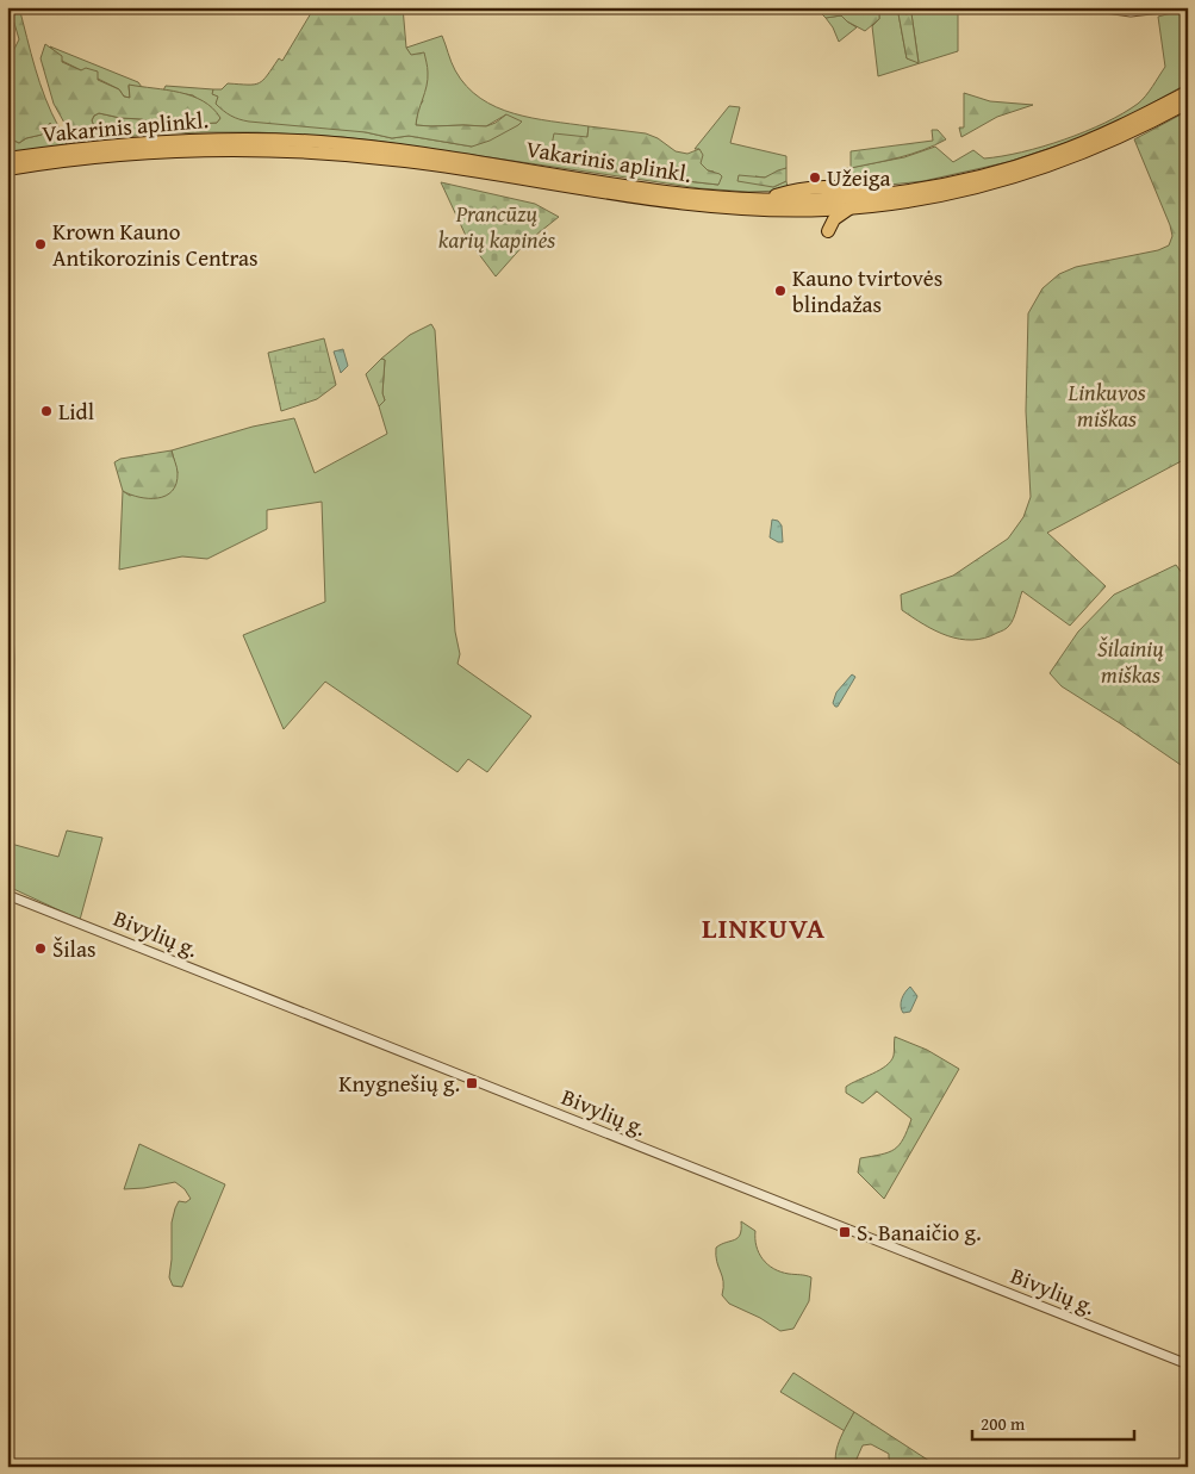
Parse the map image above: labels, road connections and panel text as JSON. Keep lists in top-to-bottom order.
{
  "streets": {
    "highway": ["Vakarinis aplinkl."],
    "street": ["Bivylių g."]
  },
  "districts": ["LINKUVA"],
  "parks": ["Prancūzų karių kapinės", "Linkuvos miškas", "Šilainių miškas"],
  "places": {
    "other": [
      "Užeiga",
      "Krown Kauno Antikorozinis Centras",
      "Kauno tvirtovės blindažas",
      "Lidl",
      "Šilas"
    ],
    "transit": ["Knygnešių g.", "S. Banaičio g."]
  },
  "scale_bar": "200 m"
}
